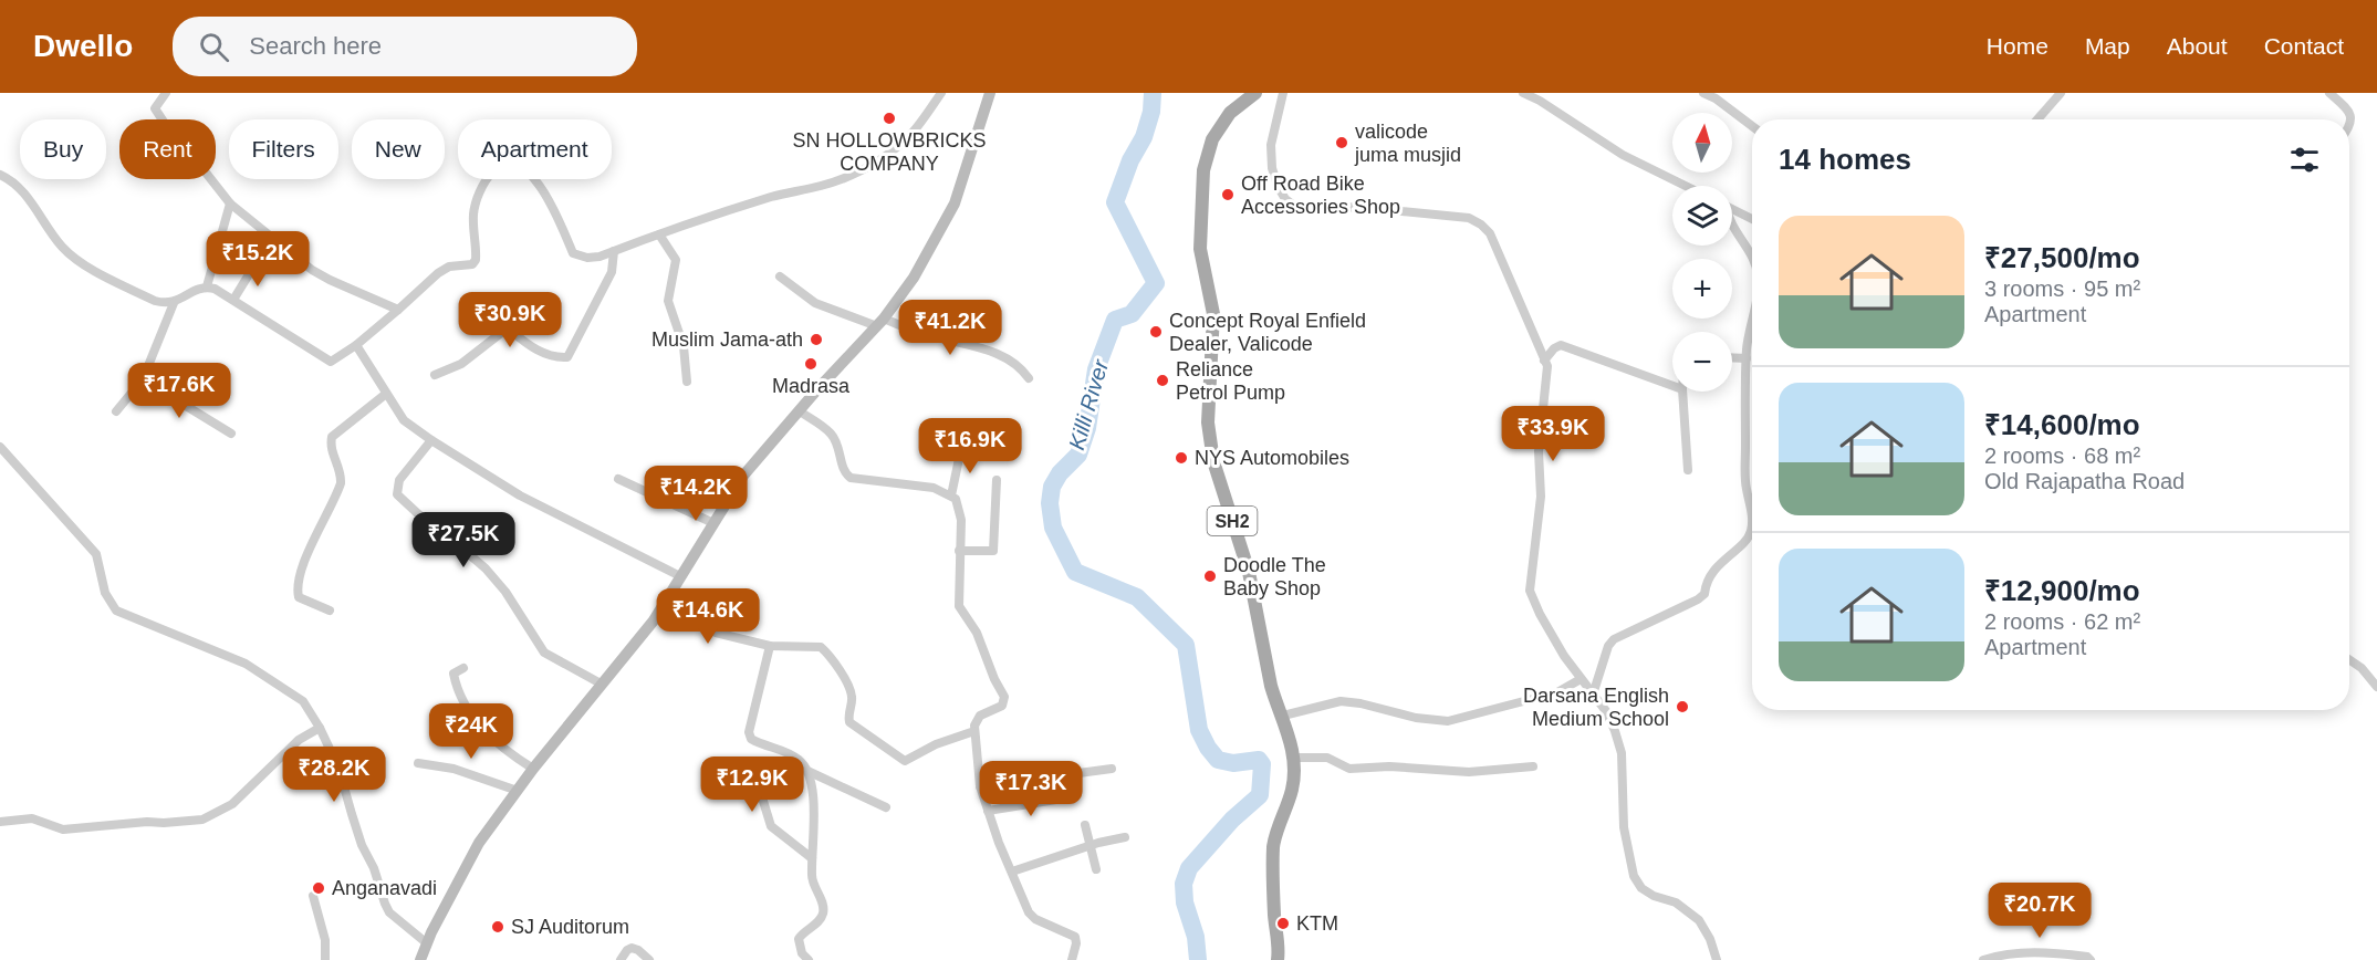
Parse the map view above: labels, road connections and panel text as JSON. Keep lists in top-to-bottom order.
{
  "streets": {
    "main road": ["SH2"]
  },
  "water": ["Killi River"],
  "places": [
    "SN HOLLOWBRICKS COMPANY",
    "valicode juma musjid",
    "Off Road Bike Accessories Shop",
    "Concept Royal Enfield Dealer, Valicode",
    "Muslim Jama-ath",
    "Madrasa",
    "Reliance Petrol Pump",
    "NYS Automobiles",
    "Doodle The Baby Shop",
    "Darsana English Medium School",
    "Anganavadi",
    "KTM",
    "SJ Auditorum"
  ],
  "north": "top",
  "page": {
    "header": "Dwello",
    "search": "Search here",
    "nav": [
      "Home",
      "Map",
      "About",
      "Contact"
    ],
    "map_buttons": ["+", "−"],
    "chip": [
      "Buy",
      "Rent",
      "Filters",
      "New",
      "Apartment"
    ],
    "heading": "14 homes",
    "list": [
      {
        "name": "₹27,500/mo",
        "note": "3 rooms · 95 m² · Apartment"
      },
      {
        "name": "₹14,600/mo",
        "note": "2 rooms · 68 m² · Old Rajapatha Road"
      },
      {
        "name": "₹12,900/mo",
        "note": "2 rooms · 62 m² · Apartment"
      }
    ],
    "price": [
      "₹15.2K",
      "₹30.9K",
      "₹41.2K",
      "₹17.6K",
      "₹33.9K",
      "₹16.9K",
      "₹14.2K",
      "₹27.5K",
      "₹14.6K",
      "₹24K",
      "₹28.2K",
      "₹12.9K",
      "₹17.3K",
      "₹20.7K"
    ]
  }
}
